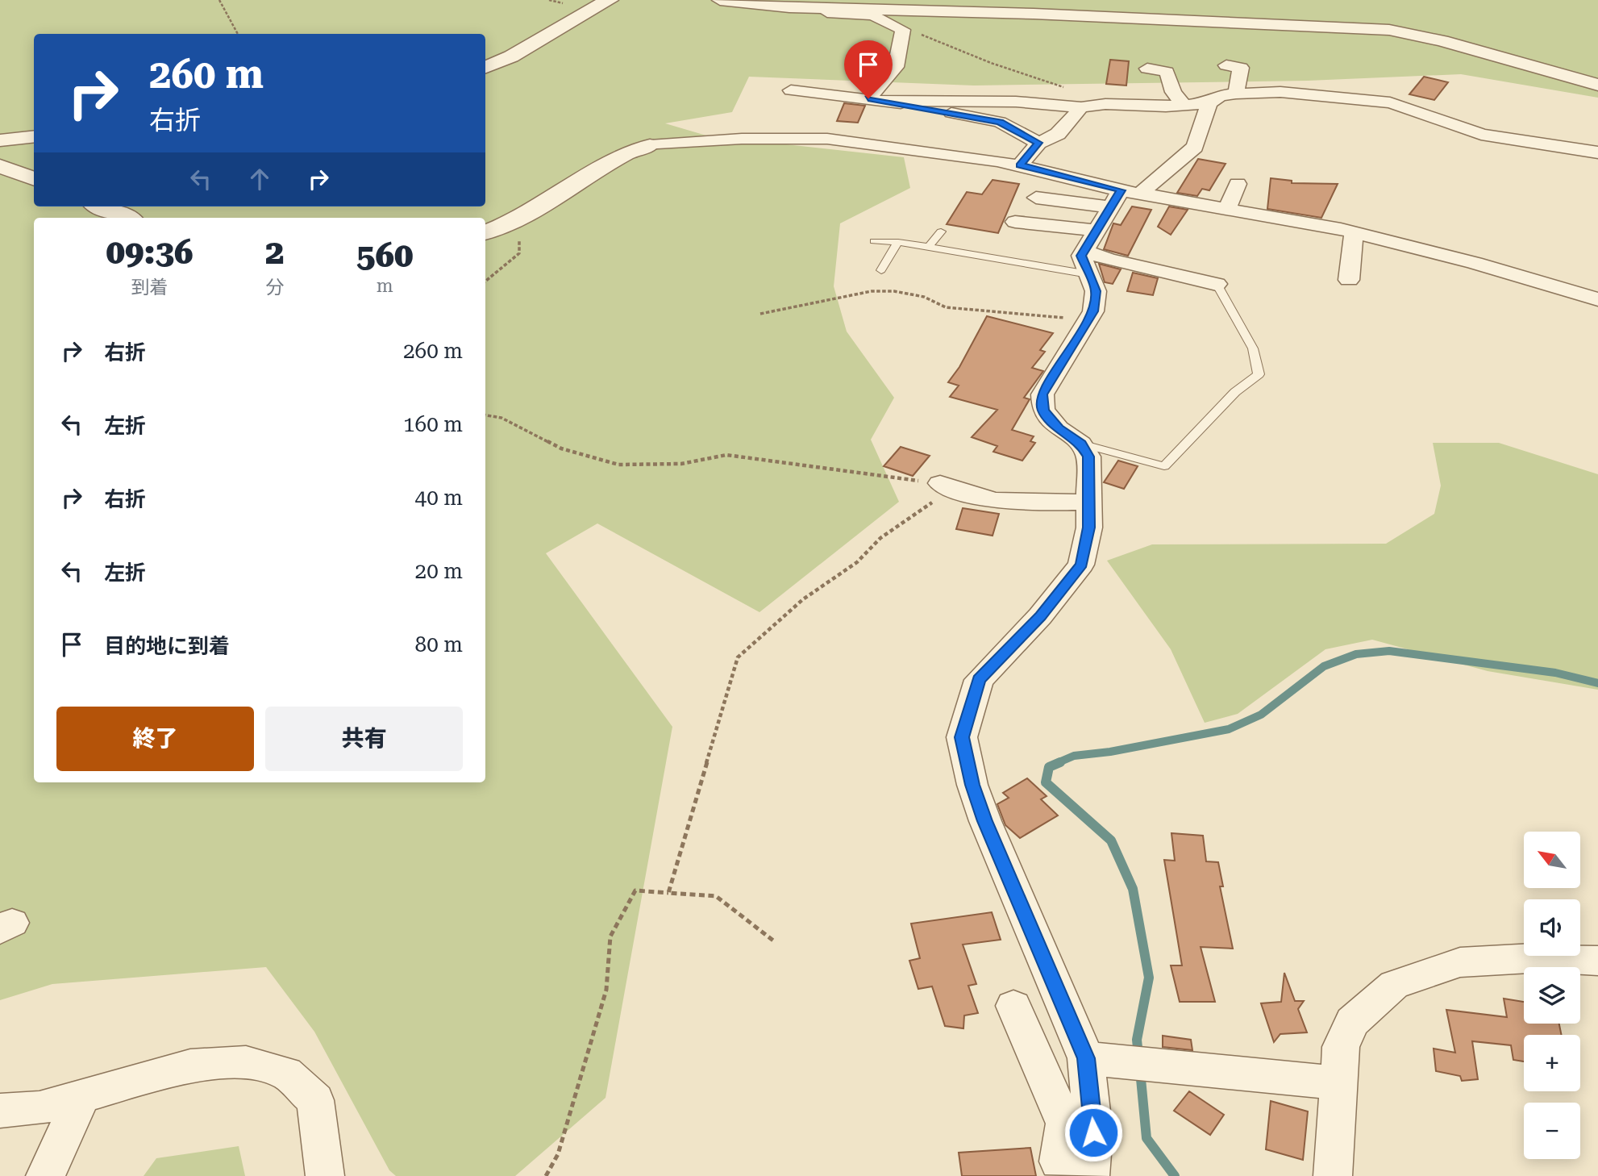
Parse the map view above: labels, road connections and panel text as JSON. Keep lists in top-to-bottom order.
{
  "north": "top left",
  "page": {
    "turn": ["260 m", "右折"],
    "eta": [
      "09:36",
      "到着",
      "2",
      "分",
      "560",
      "m"
    ],
    "list": [
      {
        "name": "右折",
        "value": "260 m"
      },
      {
        "name": "左折",
        "value": "160 m"
      },
      {
        "name": "右折",
        "value": "40 m"
      },
      {
        "name": "左折",
        "value": "20 m"
      },
      {
        "name": "目的地に到着",
        "value": "80 m"
      }
    ],
    "buttons": ["終了", "共有"],
    "map_buttons": ["+", "−"]
  }
}
